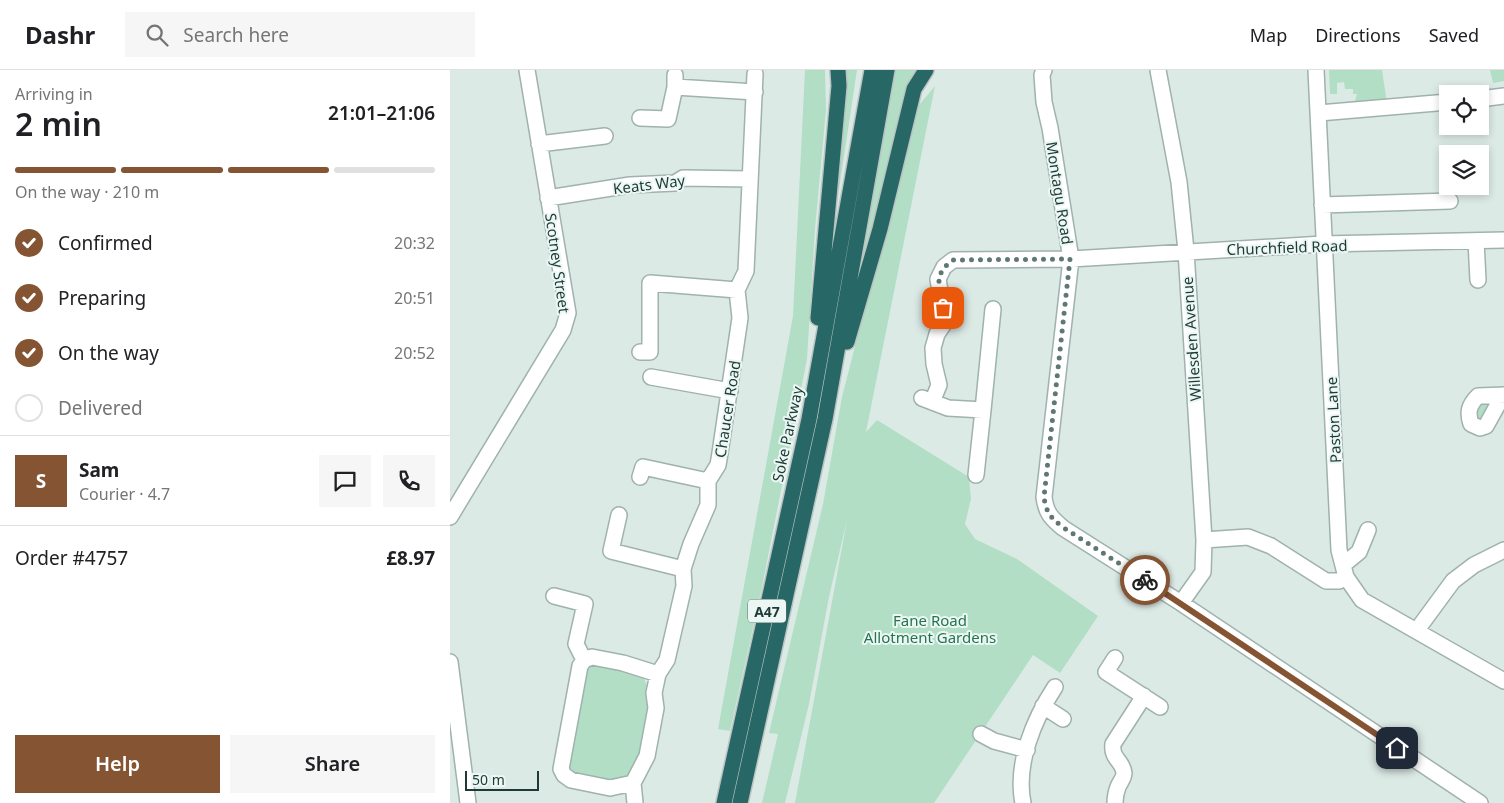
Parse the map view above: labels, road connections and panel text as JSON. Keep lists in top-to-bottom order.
{
  "streets": {
    "highway": ["Soke Parkway", "A47"],
    "street": [
      "Keats Way",
      "Montagu Road",
      "Churchfield Road",
      "Scotney Street",
      "Willesden Avenue",
      "Chaucer Road",
      "Paston Lane"
    ]
  },
  "crossings": [
    ["Keats Way", "Scotney Street"],
    ["Keats Way", "Chaucer Road"],
    ["Montagu Road", "Churchfield Road"],
    ["Montagu Road", "Willesden Avenue"],
    ["Churchfield Road", "Willesden Avenue"],
    ["Churchfield Road", "Paston Lane"],
    ["Soke Parkway", "A47"]
  ],
  "parks": ["Fane Road Allotment Gardens"],
  "scale_bar": "50 m",
  "page": {
    "header": "Dashr",
    "search": "Search here",
    "nav": ["Map", "Directions", "Saved"],
    "heading": ["2 min", "Arriving in", "21:01–21:06"],
    "panel": [
      "Sam",
      "Courier · 4.7",
      "Order #4757",
      "£8.97"
    ],
    "bar": "On the way · 210 m",
    "list": [
      ["Confirmed", "20:32"],
      ["Preparing", "20:51"],
      ["On the way", "20:52"],
      "Delivered"
    ],
    "round": "S",
    "buttons": ["Help", "Share"],
    "scale": "50 m"
  }
}
